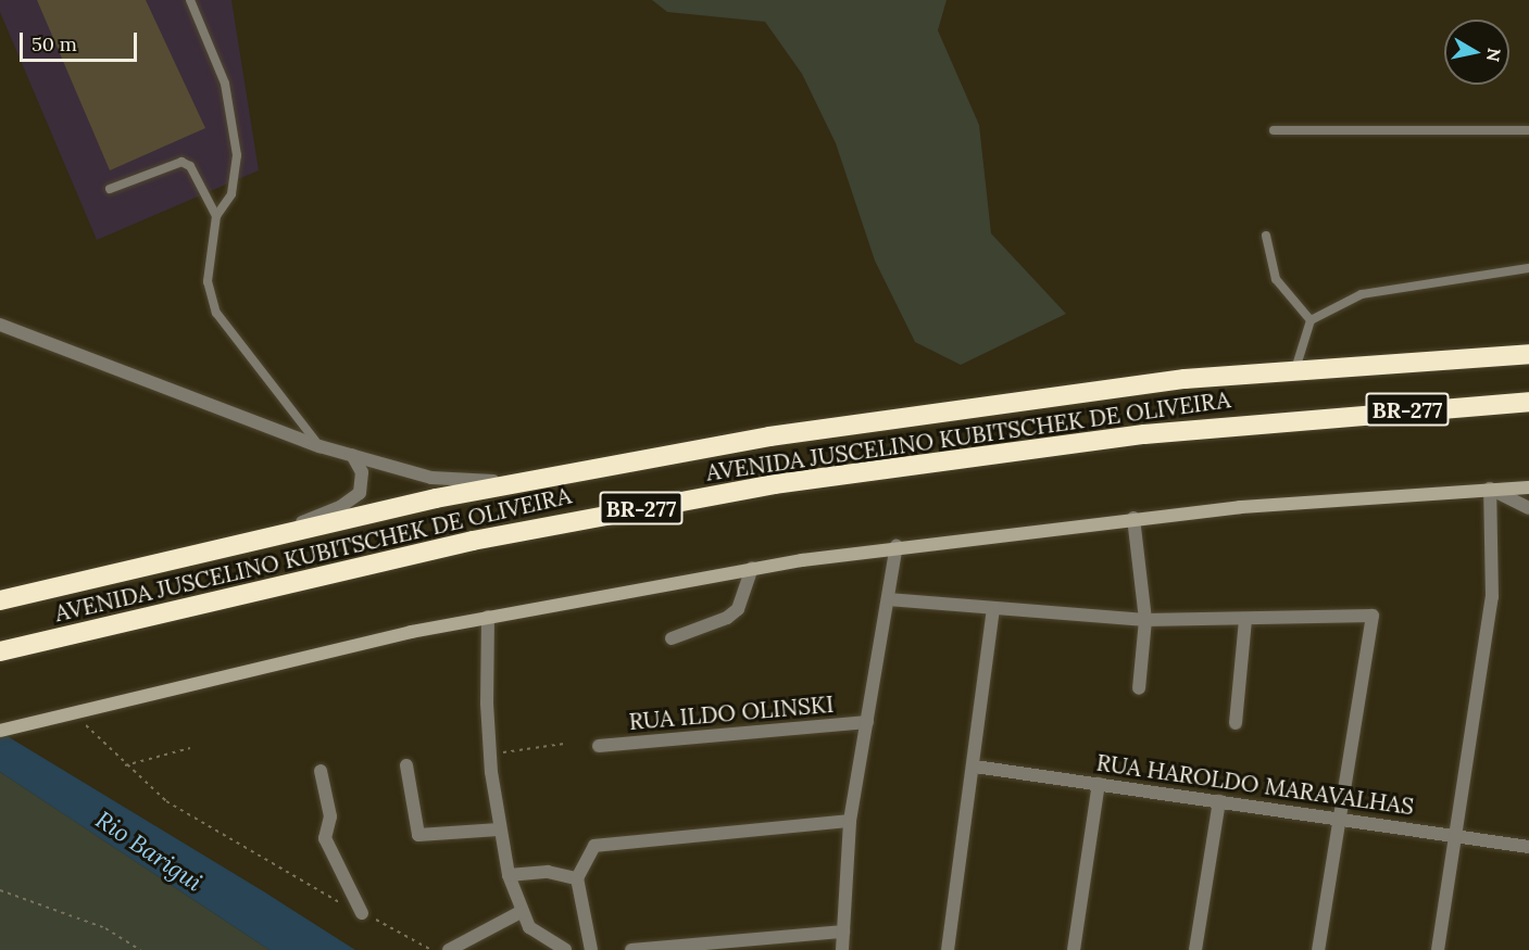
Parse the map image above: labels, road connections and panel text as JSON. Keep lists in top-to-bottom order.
{
  "streets": {
    "highway": ["BR-277", "AVENIDA JUSCELINO KUBITSCHEK DE OLIVEIRA"],
    "street": ["RUA ILDO OLINSKI", "RUA HAROLDO MARAVALHAS"]
  },
  "water": ["Rio Barigui"],
  "scale_bar": "50 m",
  "north": "right"
}
